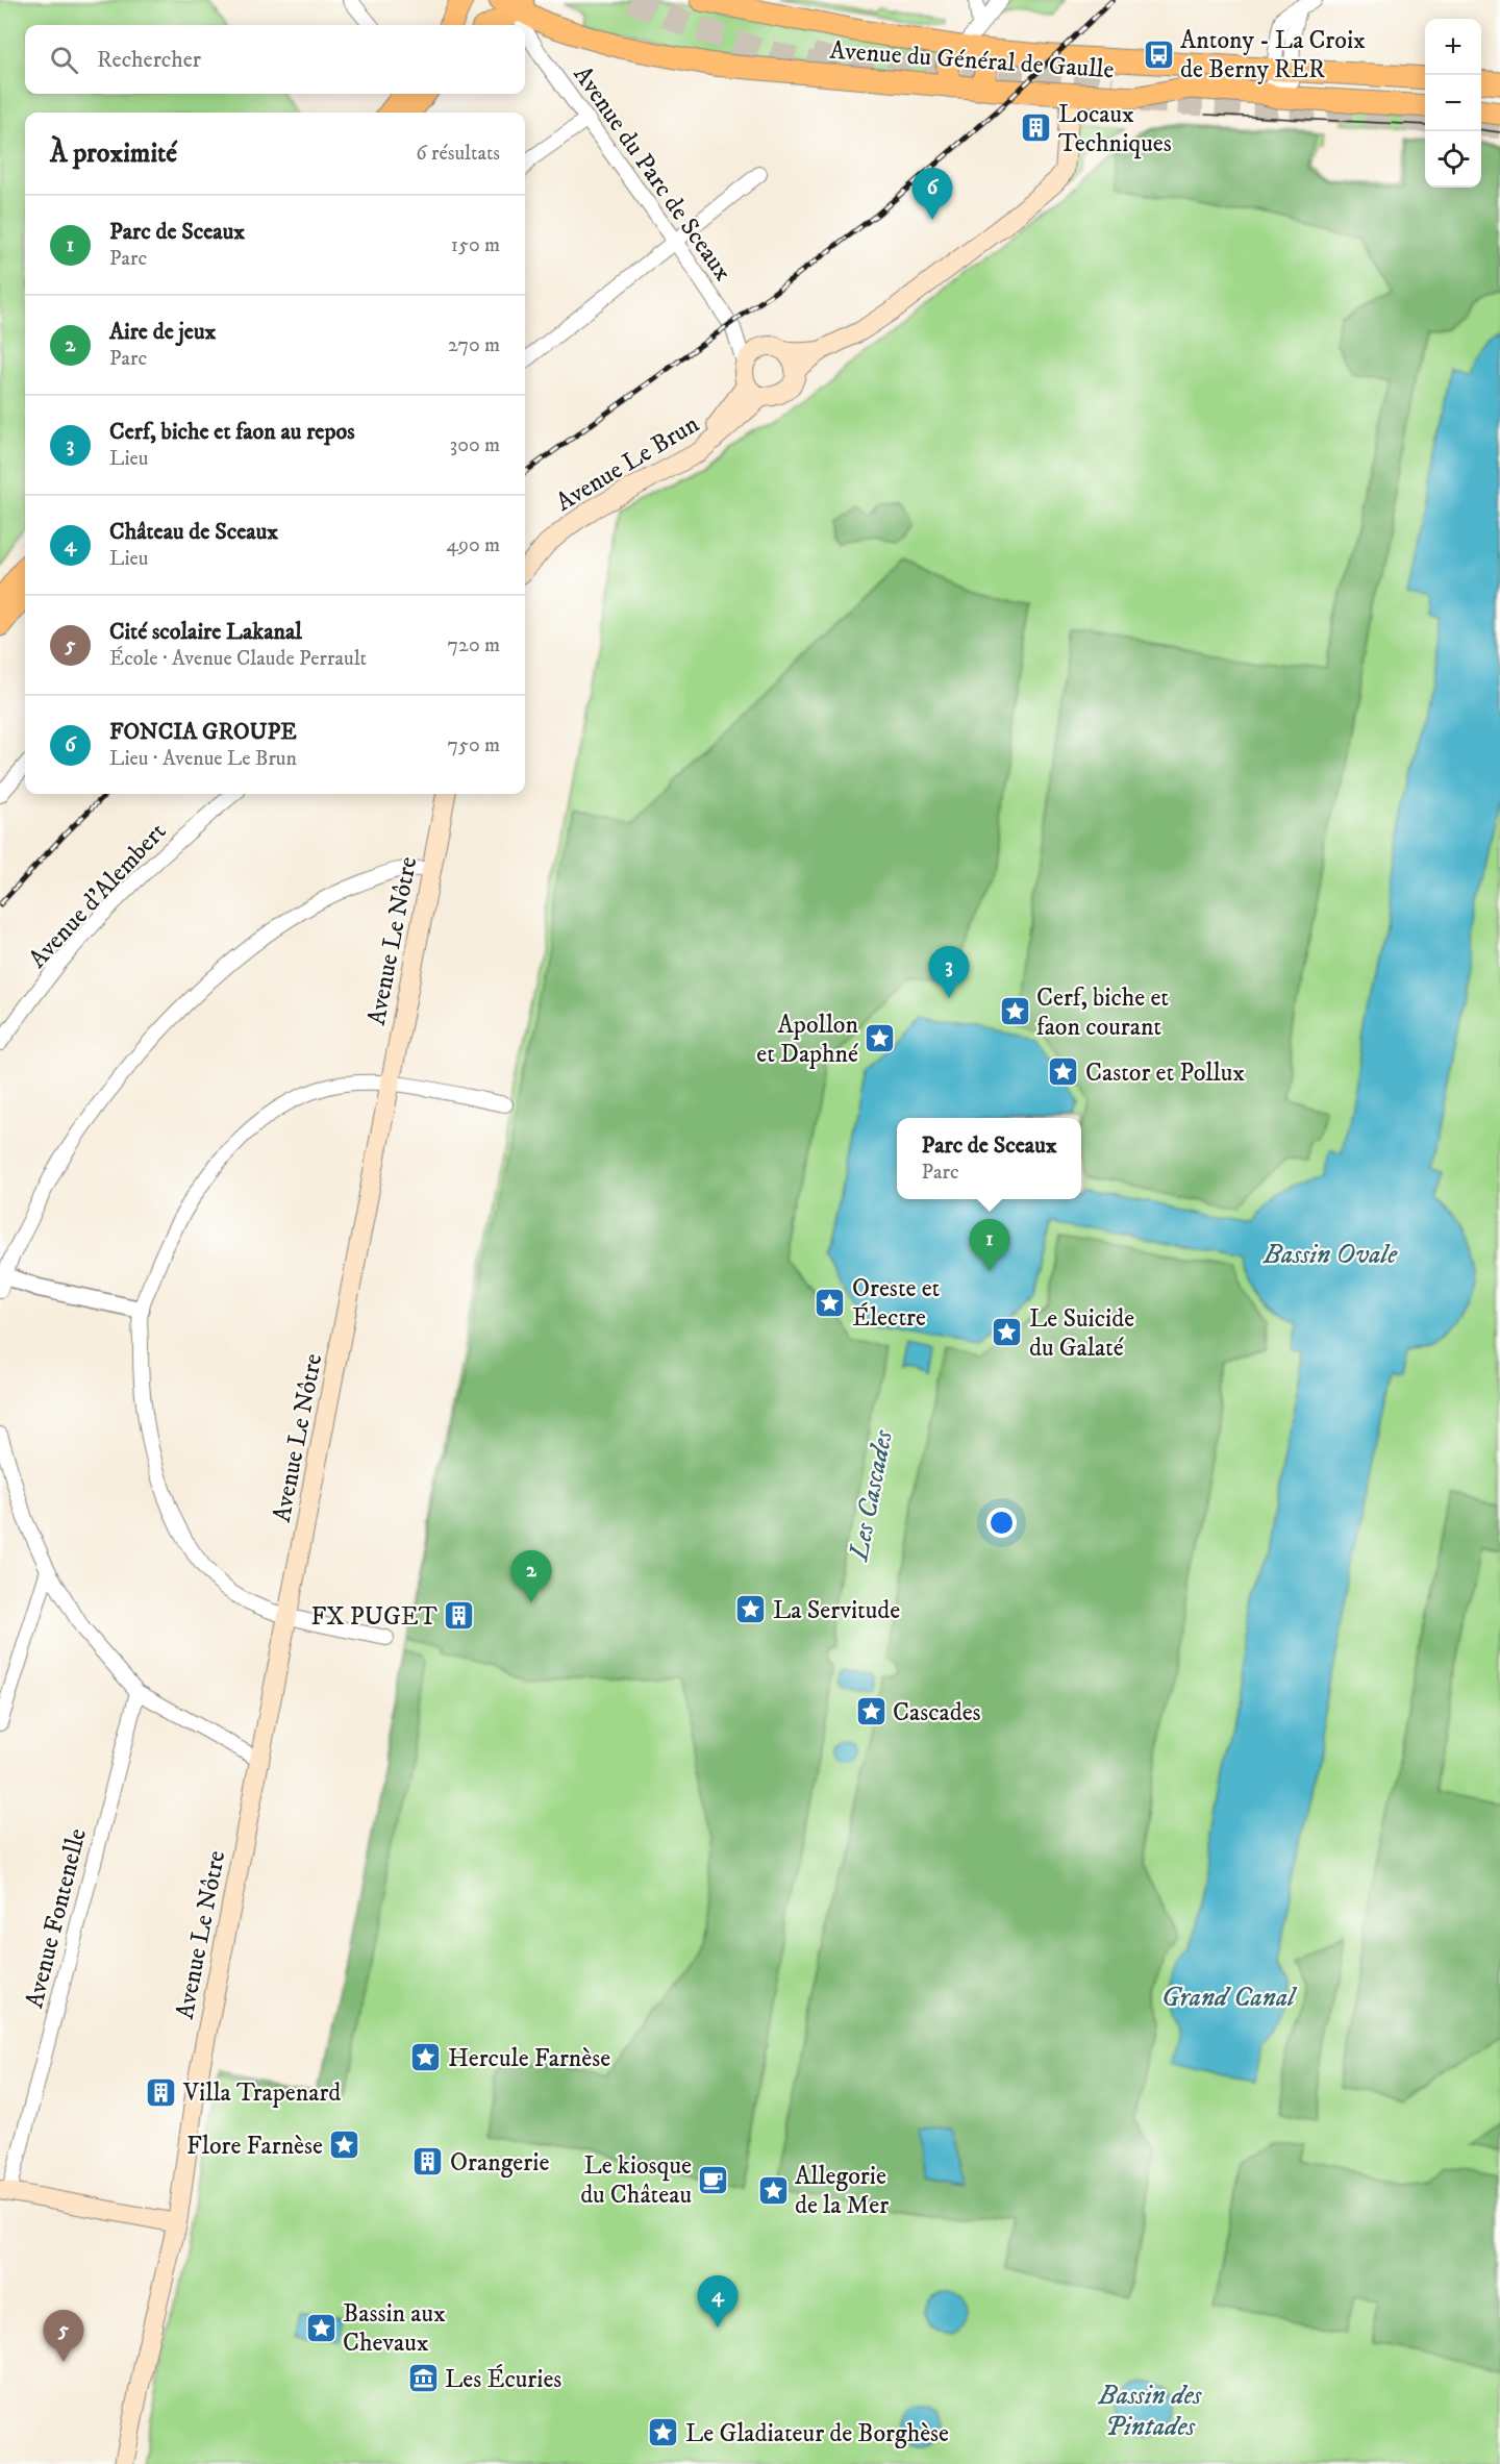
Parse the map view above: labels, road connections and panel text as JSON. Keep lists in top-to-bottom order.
{
  "streets": {
    "main road": ["Avenue du Général de Gaulle", "Avenue Le Brun", "Avenue Le Nôtre"],
    "street": ["Avenue du Parc de Sceaux", "Avenue d'Alembert", "Avenue Fontenelle"]
  },
  "crossings": [
    ["Avenue du Général de Gaulle", "Avenue du Parc de Sceaux"],
    ["Avenue du Parc de Sceaux", "Avenue Le Brun"]
  ],
  "water": [
    "Bassin Ovale",
    "Les Cascades",
    "Grand Canal",
    "Bassin des Pintades"
  ],
  "places": {
    "bus stop": ["Antony - La Croix de Berny RER"],
    "building": [
      "Locaux Techniques",
      "FX PUGET",
      "Villa Trapenard",
      "Orangerie"
    ],
    "place": [
      "Cerf, biche et faon courant",
      "Apollon et Daphné",
      "Castor et Pollux",
      "Oreste et Électre",
      "Le Suicide du Galaté",
      "La Servitude",
      "Cascades",
      "Hercule Farnèse",
      "Flore Farnèse",
      "Allegorie de la Mer",
      "Bassin aux Chevaux",
      "Le Gladiateur de Borghèse"
    ],
    "cafe": ["Le kiosque du Château"],
    "museum": ["Les Écuries"]
  },
  "page": {
    "map_buttons": ["+", "−"],
    "search": "Rechercher",
    "heading": ["À proximité", "6 résultats"],
    "pins": [
      "6",
      "3",
      "1",
      "2",
      "4",
      "5"
    ],
    "list": [
      {
        "mark": "1",
        "name": "Parc de Sceaux",
        "note": "Parc",
        "value": "150 m"
      },
      {
        "mark": "2",
        "name": "Aire de jeux",
        "note": "Parc",
        "value": "270 m"
      },
      {
        "mark": "3",
        "name": "Cerf, biche et faon au repos",
        "note": "Lieu",
        "value": "300 m"
      },
      {
        "mark": "4",
        "name": "Château de Sceaux",
        "note": "Lieu",
        "value": "490 m"
      },
      {
        "mark": "5",
        "name": "Cité scolaire Lakanal",
        "note": "École · Avenue Claude Perrault",
        "value": "720 m"
      },
      {
        "mark": "6",
        "name": "FONCIA GROUPE",
        "note": "Lieu · Avenue Le Brun",
        "value": "750 m"
      }
    ],
    "popup": ["Parc de Sceaux", "Parc"]
  }
}
